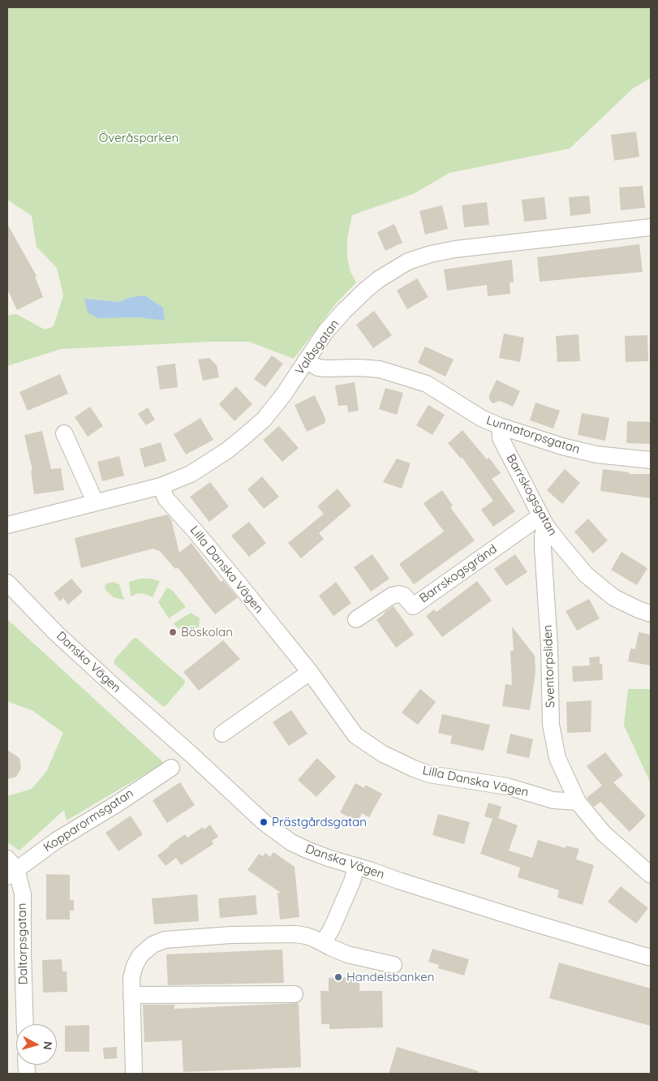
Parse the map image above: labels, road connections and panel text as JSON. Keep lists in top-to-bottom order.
{
  "streets": {
    "street": [
      "Valåsgatan",
      "Lunnatorpsgatan",
      "Barrskogsgatan",
      "Lilla Danska Vägen",
      "Barrskogsgränd",
      "Danska Vägen",
      "Sventorpsliden",
      "Kopparormsgatan",
      "Daltorpsgatan"
    ]
  },
  "crossings": [
    ["Valåsgatan", "Lunnatorpsgatan"],
    ["Valåsgatan", "Lilla Danska Vägen"],
    ["Lunnatorpsgatan", "Barrskogsgatan"],
    ["Barrskogsgatan", "Barrskogsgränd"],
    ["Barrskogsgatan", "Sventorpsliden"],
    ["Lilla Danska Vägen", "Sventorpsliden"],
    ["Barrskogsgränd", "Sventorpsliden"],
    ["Kopparormsgatan", "Daltorpsgatan"]
  ],
  "parks": ["Överåsparken"],
  "places": ["Böskolan", "Prästgårdsgatan", "Handelsbanken"],
  "north": "right"
}
